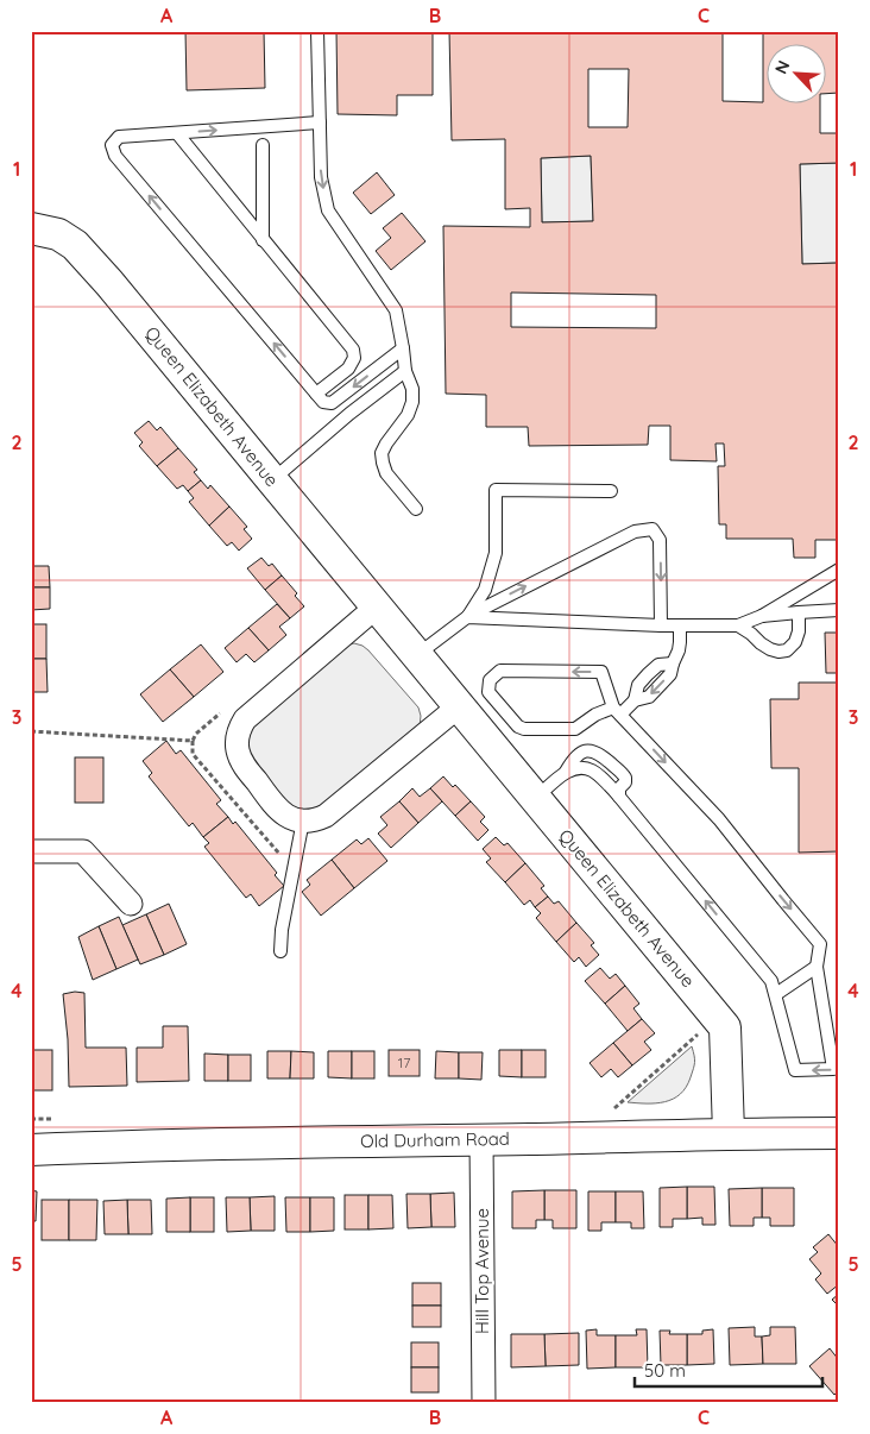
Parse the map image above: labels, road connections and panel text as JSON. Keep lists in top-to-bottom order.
{
  "streets": {
    "street": ["Queen Elizabeth Avenue", "Old Durham Road", "Hill Top Avenue"]
  },
  "crossings": [
    ["Queen Elizabeth Avenue", "Old Durham Road"],
    ["Old Durham Road", "Hill Top Avenue"]
  ],
  "house_numbers": ["17"],
  "scale_bar": "50 m",
  "north": "top left",
  "grid": {
    "columns": ["A", "B", "C"],
    "rows": [
      "1",
      "2",
      "3",
      "4",
      "5"
    ]
  }
}
